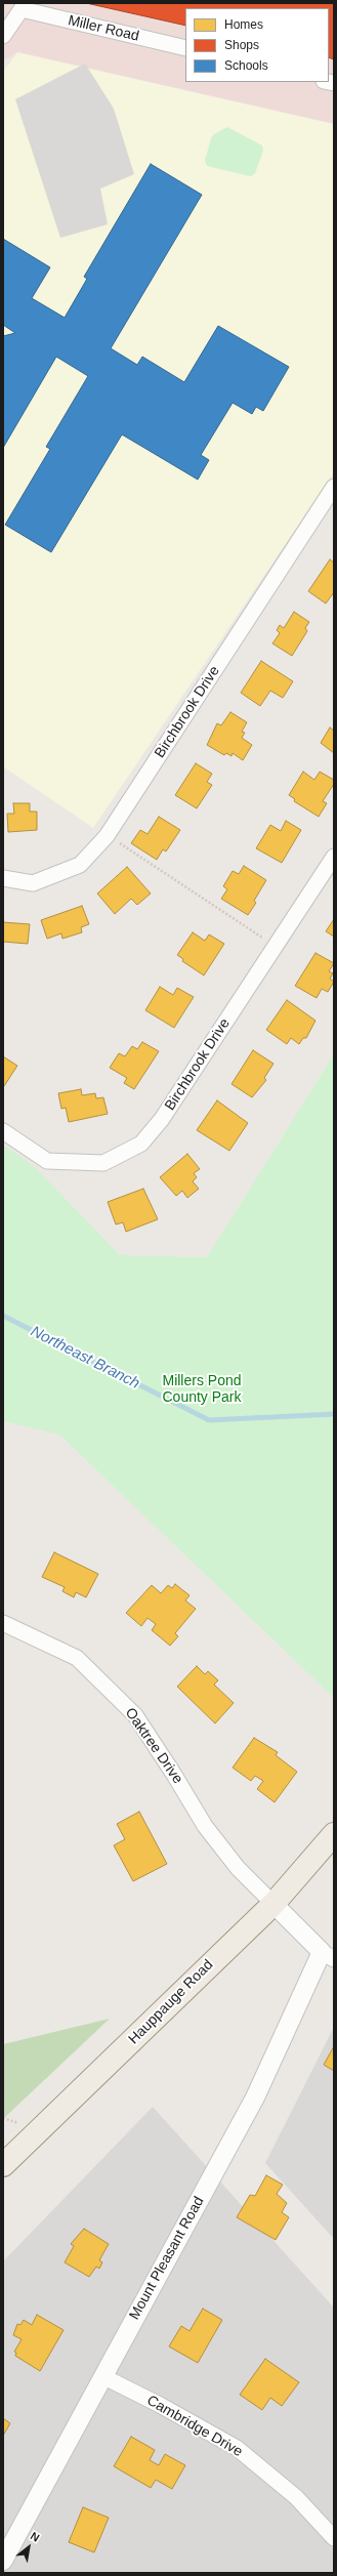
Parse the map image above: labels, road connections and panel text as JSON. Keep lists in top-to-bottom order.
{
  "streets": {
    "main road": ["Hauppauge Road"],
    "street": [
      "Miller Road",
      "Birchbrook Drive",
      "Oaktree Drive",
      "Mount Pleasant Road",
      "Cambridge Drive"
    ]
  },
  "crossings": [
    ["Oaktree Drive", "Hauppauge Road"],
    ["Mount Pleasant Road", "Cambridge Drive"]
  ],
  "water": ["Northeast Branch"],
  "parks": ["Millers Pond County Park"],
  "legend": ["Homes", "Shops", "Schools"],
  "north": "top right"
}
